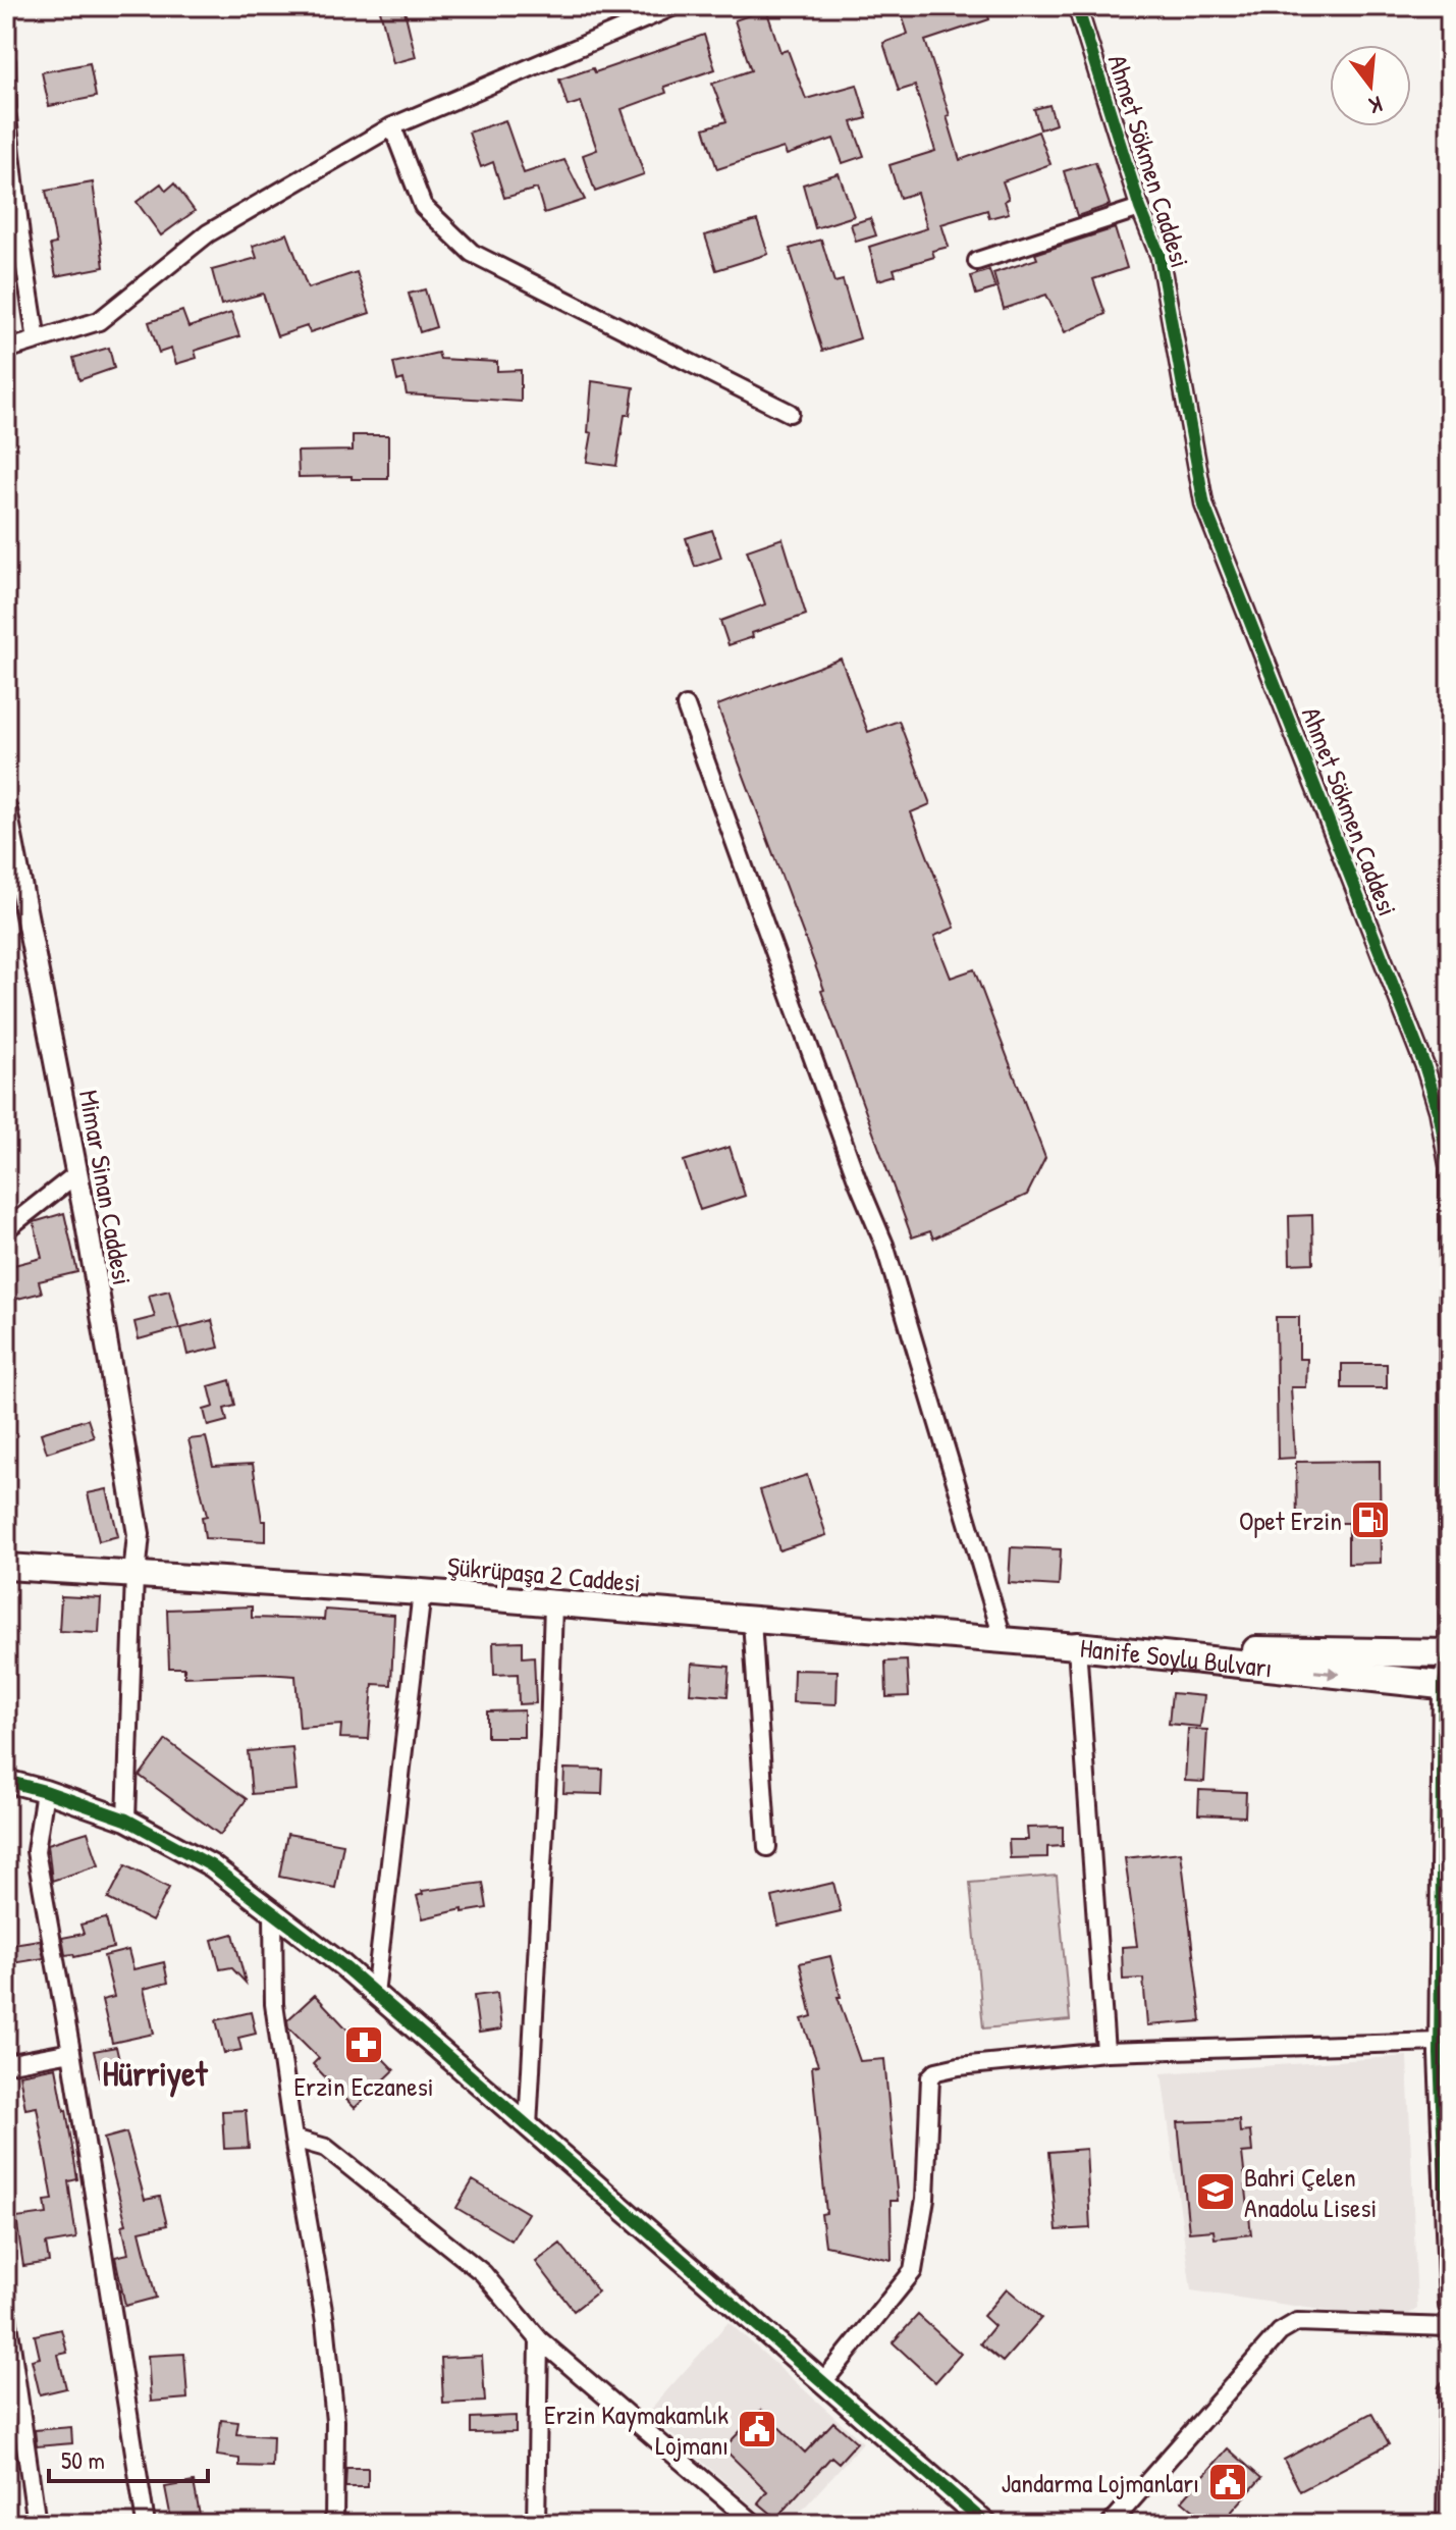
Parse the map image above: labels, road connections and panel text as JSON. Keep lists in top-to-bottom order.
{
  "streets": {
    "main road": ["Şükrüpaşa 2 Caddesi", "Hanife Soylu Bulvarı"],
    "street": ["Ahmet Sökmen Caddesi", "Mimar Sinan Caddesi"]
  },
  "crossings": [
    ["Ahmet Sökmen Caddesi", "Hanife Soylu Bulvarı"],
    ["Mimar Sinan Caddesi", "Şükrüpaşa 2 Caddesi"],
    ["Şükrüpaşa 2 Caddesi", "Hanife Soylu Bulvarı"]
  ],
  "districts": ["Hürriyet"],
  "places": {
    "fuel station": ["Opet Erzin"],
    "pharmacy": ["Erzin Eczanesi"],
    "school or university": ["Bahri Çelen Anadolu Lisesi"],
    "public building": ["Erzin Kaymakamlık Lojmanı", "Jandarma Lojmanları"]
  },
  "scale_bar": "50 m",
  "north": "bottom"
}
